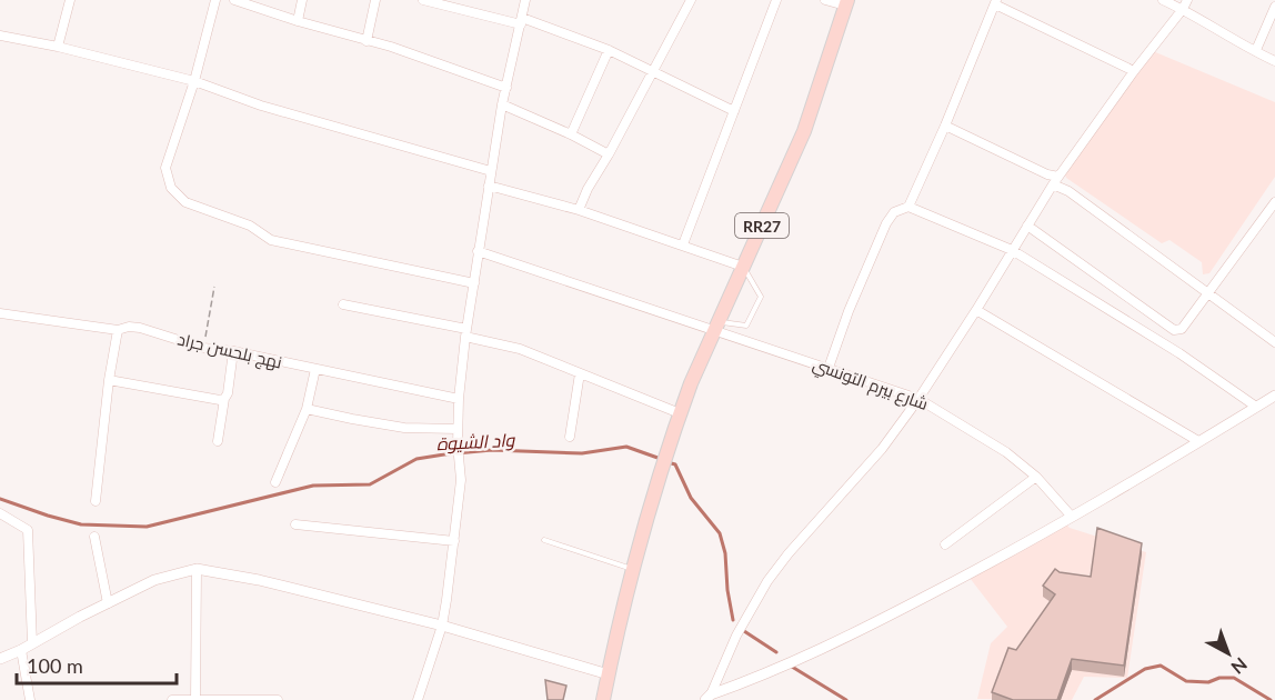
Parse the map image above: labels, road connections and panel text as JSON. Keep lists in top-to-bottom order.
{
  "streets": {
    "main road": ["RR27"],
    "street": ["نهج بلحسن جراد", "شارع بيرم التونسي"]
  },
  "crossings": [
    ["RR27", "شارع بيرم التونسي"]
  ],
  "water": ["واد الشيوة"],
  "scale_bar": "100 m",
  "north": "bottom right"
}
